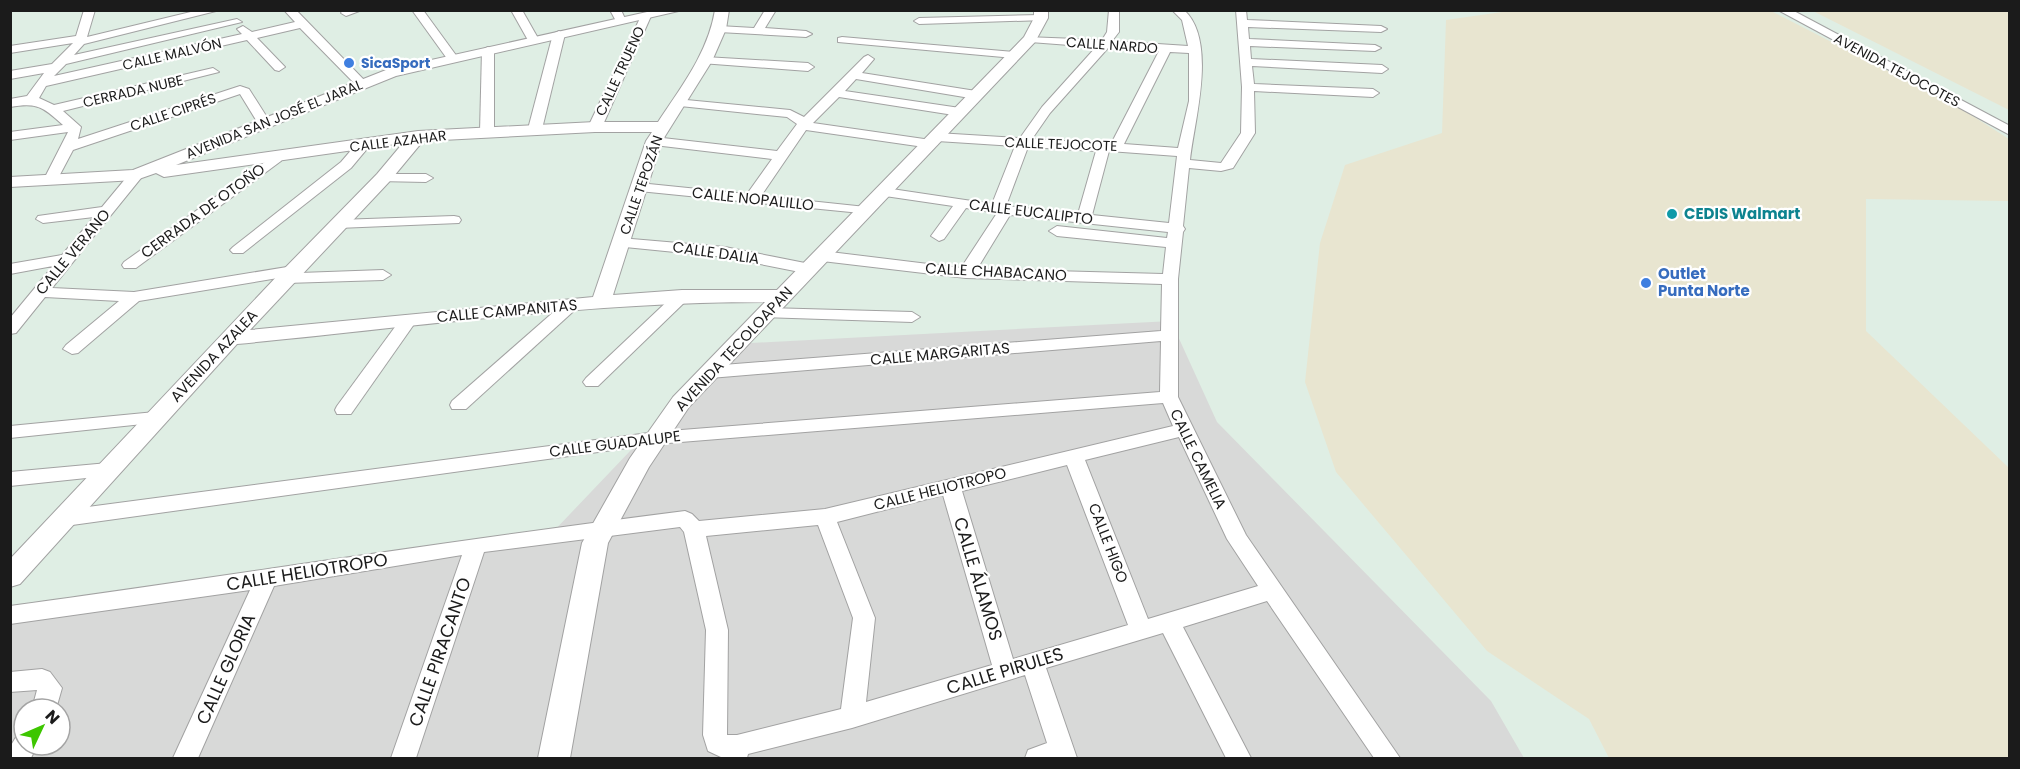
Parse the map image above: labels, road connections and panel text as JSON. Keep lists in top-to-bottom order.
{
  "streets": {
    "street": [
      "CALLE NARDO",
      "CALLE MALVÓN",
      "AVENIDA TEJOCOTES",
      "CALLE TRUENO",
      "CERRADA NUBE",
      "CALLE CIPRÉS",
      "AVENIDA SAN JOSÉ EL JARAL",
      "CALLE AZAHAR",
      "CALLE TEJOCOTE",
      "CALLE TEPOZÁN",
      "CALLE NOPALILLO",
      "CERRADA DE OTOÑO",
      "CALLE EUCALIPTO",
      "CALLE VERANO",
      "CALLE DALIA",
      "CALLE CHABACANO",
      "CALLE CAMPANITAS",
      "AVENIDA TECOLOAPAN",
      "CALLE MARGARITAS",
      "AVENIDA AZALEA",
      "CALLE GUADALUPE",
      "CALLE CAMELIA",
      "CALLE HELIOTROPO",
      "CALLE HIGO",
      "CALLE ÁLAMOS",
      "CALLE PIRACANTO",
      "CALLE GLORIA",
      "CALLE PIRULES"
    ]
  },
  "crossings": [
    ["CALLE NARDO", "AVENIDA TECOLOAPAN"],
    ["CALLE NARDO", "CALLE CAMELIA"],
    ["CALLE TRUENO", "AVENIDA SAN JOSÉ EL JARAL"],
    ["CALLE TRUENO", "CALLE AZAHAR"],
    ["CALLE CIPRÉS", "AVENIDA SAN JOSÉ EL JARAL"],
    ["AVENIDA SAN JOSÉ EL JARAL", "CALLE AZAHAR"],
    ["AVENIDA SAN JOSÉ EL JARAL", "CALLE VERANO"],
    ["CALLE AZAHAR", "CALLE TEPOZÁN"],
    ["CALLE AZAHAR", "CERRADA DE OTOÑO"],
    ["CALLE AZAHAR", "CALLE VERANO"],
    ["CALLE AZAHAR", "AVENIDA AZALEA"],
    ["CALLE TEJOCOTE", "CALLE TEPOZÁN"],
    ["CALLE TEJOCOTE", "AVENIDA TECOLOAPAN"],
    ["CALLE TEJOCOTE", "CALLE CAMELIA"],
    ["CALLE TEPOZÁN", "CALLE NOPALILLO"],
    ["CALLE TEPOZÁN", "CALLE DALIA"],
    ["CALLE TEPOZÁN", "CALLE CAMPANITAS"],
    ["CALLE NOPALILLO", "AVENIDA TECOLOAPAN"],
    ["CALLE EUCALIPTO", "AVENIDA TECOLOAPAN"],
    ["CALLE EUCALIPTO", "CALLE CAMELIA"],
    ["CALLE DALIA", "CALLE CHABACANO"],
    ["CALLE DALIA", "AVENIDA TECOLOAPAN"],
    ["CALLE CHABACANO", "AVENIDA TECOLOAPAN"],
    ["CALLE CHABACANO", "CALLE CAMELIA"],
    ["CALLE CAMPANITAS", "AVENIDA TECOLOAPAN"],
    ["CALLE CAMPANITAS", "AVENIDA AZALEA"],
    ["AVENIDA TECOLOAPAN", "CALLE MARGARITAS"],
    ["AVENIDA TECOLOAPAN", "CALLE GUADALUPE"],
    ["AVENIDA TECOLOAPAN", "CALLE HELIOTROPO"],
    ["CALLE MARGARITAS", "CALLE CAMELIA"],
    ["AVENIDA AZALEA", "CALLE GUADALUPE"],
    ["CALLE GUADALUPE", "CALLE CAMELIA"],
    ["CALLE CAMELIA", "CALLE HELIOTROPO"],
    ["CALLE CAMELIA", "CALLE PIRULES"],
    ["CALLE HELIOTROPO", "CALLE HIGO"],
    ["CALLE HELIOTROPO", "CALLE ÁLAMOS"],
    ["CALLE HELIOTROPO", "CALLE PIRACANTO"],
    ["CALLE HELIOTROPO", "CALLE GLORIA"],
    ["CALLE HIGO", "CALLE PIRULES"],
    ["CALLE ÁLAMOS", "CALLE PIRULES"]
  ],
  "places": ["SicaSport", "CEDIS Walmart", "Outlet Punta Norte"],
  "north": "top right"
}
